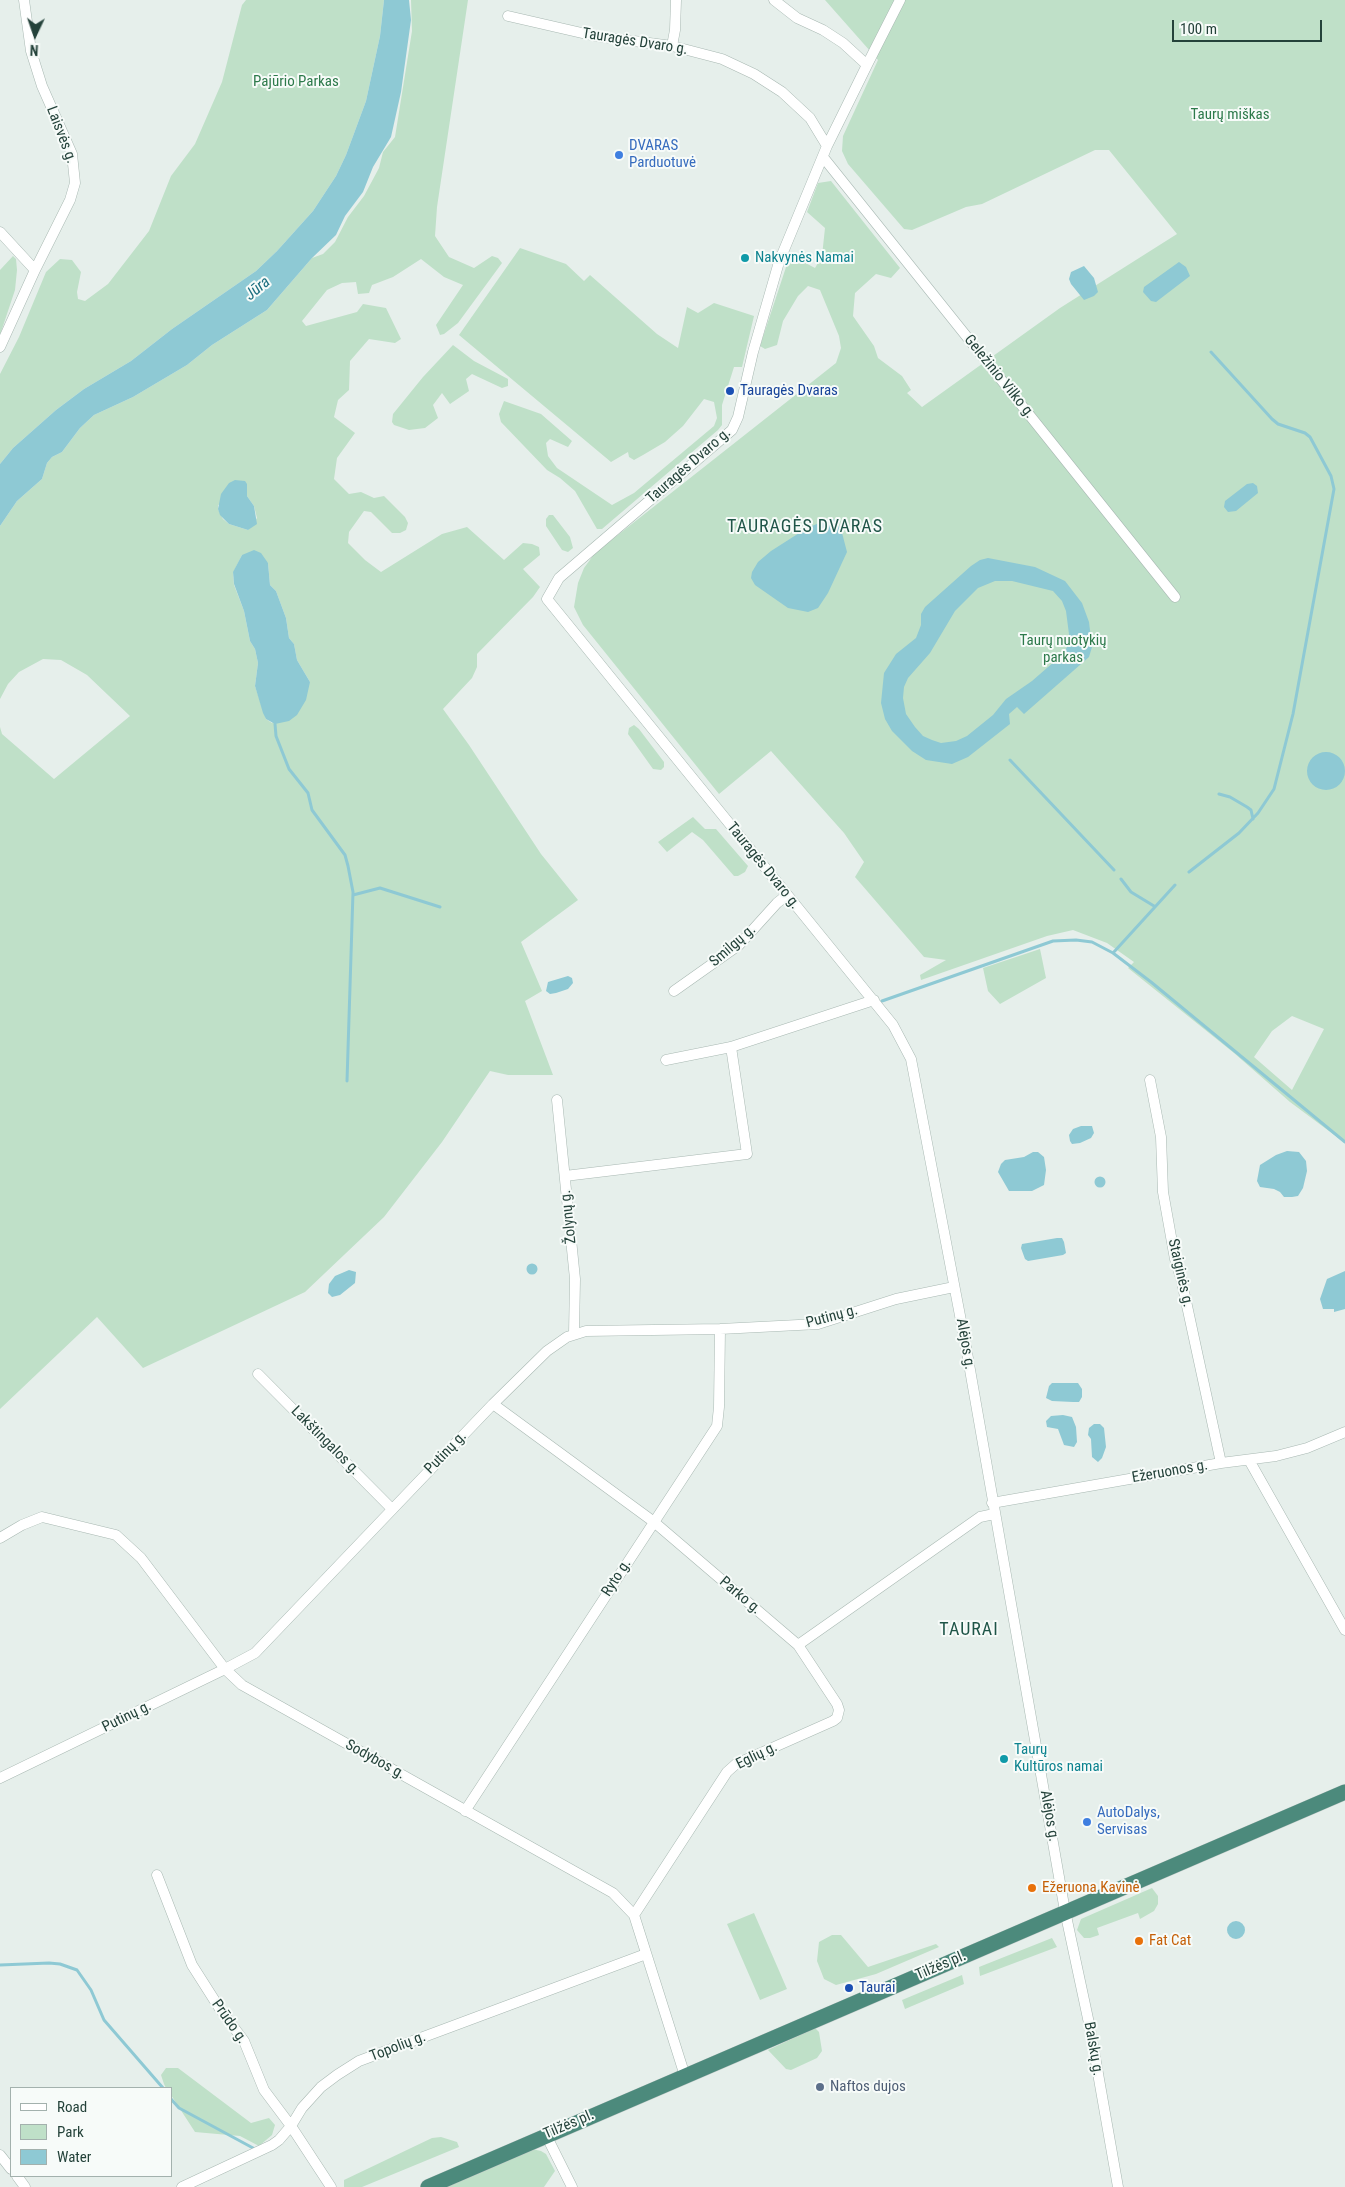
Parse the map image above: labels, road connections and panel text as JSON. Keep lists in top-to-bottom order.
{
  "streets": {
    "highway": ["Tilžės pl."],
    "street": [
      "Tauragės Dvaro g.",
      "Laisvės g.",
      "Geležinio Vilko g.",
      "Smilgų g.",
      "Žolynų g.",
      "Staiginės g.",
      "Putinų g.",
      "Alėjos g.",
      "Lakštingalos g.",
      "Ežeruonos g.",
      "Ryto g.",
      "Parko g.",
      "Eglių g.",
      "Sodybos g.",
      "Prūdo g.",
      "Topolių g.",
      "Balskų g."
    ]
  },
  "crossings": [
    ["Tauragės Dvaro g.", "Geležinio Vilko g."],
    ["Tauragės Dvaro g.", "Smilgų g."],
    ["Tauragės Dvaro g.", "Alėjos g."],
    ["Žolynų g.", "Putinų g."],
    ["Staiginės g.", "Ežeruonos g."],
    ["Putinų g.", "Alėjos g."],
    ["Putinų g.", "Lakštingalos g."],
    ["Putinų g.", "Ryto g."],
    ["Putinų g.", "Parko g."],
    ["Putinų g.", "Sodybos g."],
    ["Alėjos g.", "Ežeruonos g."],
    ["Alėjos g.", "Tilžės pl."],
    ["Alėjos g.", "Balskų g."],
    ["Ryto g.", "Parko g."],
    ["Ryto g.", "Sodybos g."],
    ["Parko g.", "Eglių g."],
    ["Eglių g.", "Sodybos g."],
    ["Sodybos g.", "Tilžės pl."],
    ["Sodybos g.", "Topolių g."],
    ["Tilžės pl.", "Balskų g."],
    ["Prūdo g.", "Topolių g."]
  ],
  "districts": ["TAURAGĖS DVARAS", "TAURAI"],
  "water": ["Jūra"],
  "parks": ["Pajūrio Parkas", "Taurų miškas", "Taurų nuotykių parkas"],
  "places": [
    "DVARAS Parduotuvė",
    "Nakvynės Namai",
    "Tauragės Dvaras",
    "Taurų Kultūros namai",
    "AutoDalys, Servisas",
    "Ežeruona Kavinė",
    "Fat Cat",
    "Taurai",
    "Naftos dujos"
  ],
  "legend": ["Road", "Park", "Water"],
  "scale_bar": "100 m",
  "north": "bottom"
}
